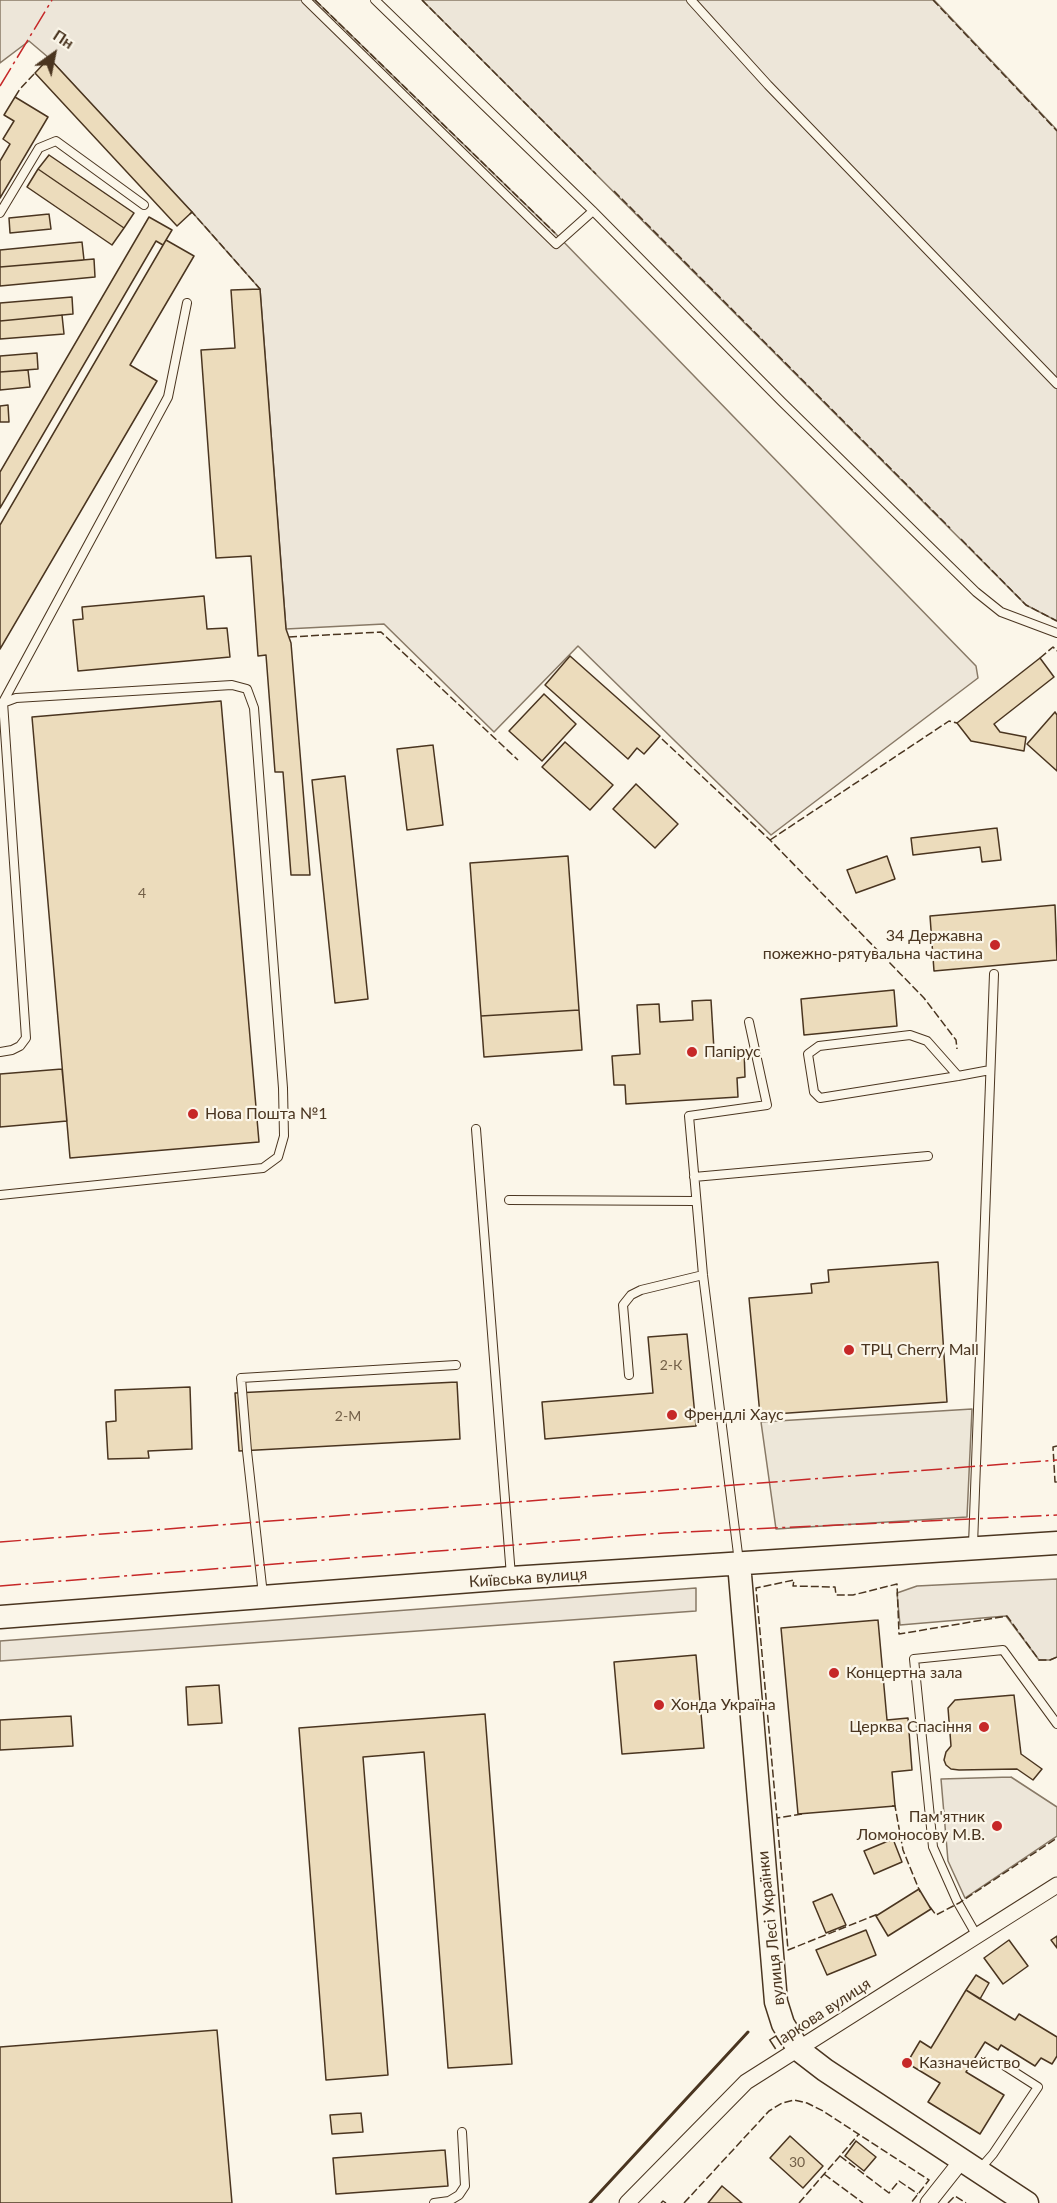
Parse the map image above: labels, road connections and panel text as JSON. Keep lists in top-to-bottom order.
{
  "streets": {
    "main road": ["Київська вулиця", "вулиця Лесі Українки"],
    "street": ["Паркова вулиця"]
  },
  "crossings": [
    ["Київська вулиця", "вулиця Лесі Українки"],
    ["вулиця Лесі Українки", "Паркова вулиця"]
  ],
  "places": [
    "34 Державна пожежно-рятувальна частина",
    "Папірус",
    "Нова Пошта №1",
    "ТРЦ Cherry Mall",
    "Френдлі Хаус",
    "Концертна зала",
    "Хонда Україна",
    "Церква Спасіння",
    "Пам'ятник Ломоносову М.В.",
    "Казначейство"
  ],
  "house_numbers": [
    "4",
    "2-К",
    "2-М",
    "30"
  ],
  "north": "top right"
}
